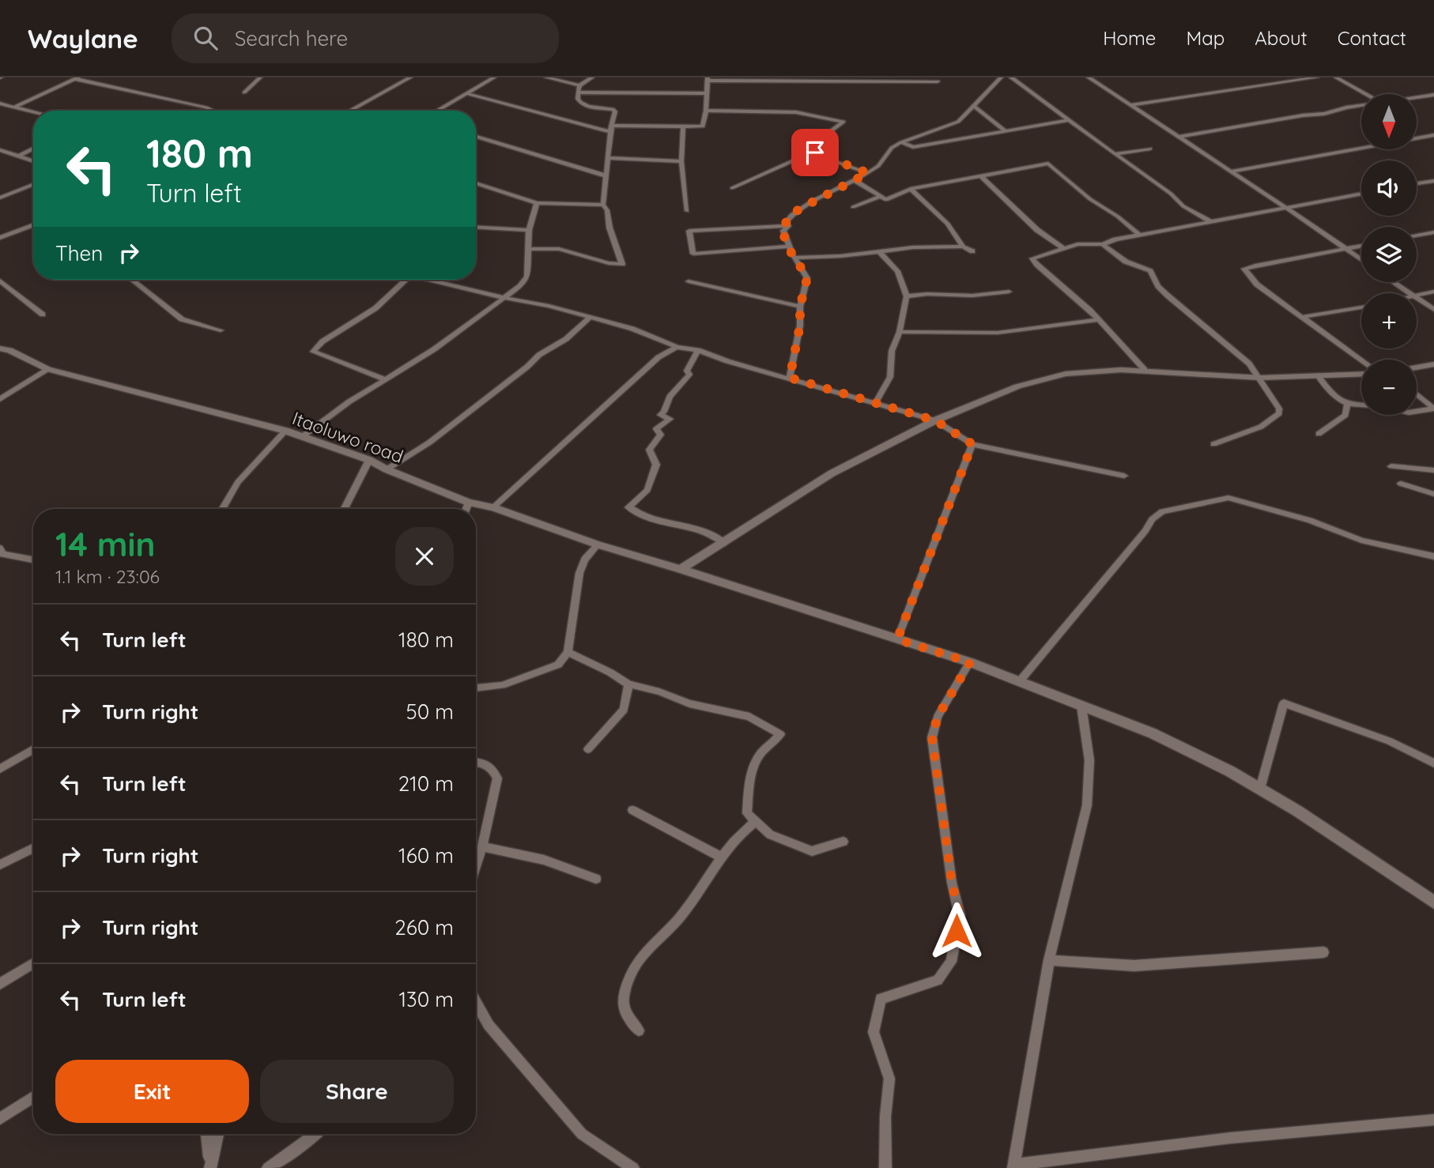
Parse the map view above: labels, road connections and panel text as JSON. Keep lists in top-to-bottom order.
{
  "streets": {
    "street": ["Itaoluwo road"]
  },
  "north": "bottom",
  "page": {
    "header": "Waylane",
    "search": "Search here",
    "nav": [
      "Home",
      "Map",
      "About",
      "Contact"
    ],
    "map_buttons": ["+", "−"],
    "turn": ["180 m", "Turn left"],
    "then": "Then",
    "heading": ["14 min", "1.1 km · 23:06"],
    "list": [
      {
        "name": "Turn left",
        "value": "180 m"
      },
      {
        "name": "Turn right",
        "value": "50 m"
      },
      {
        "name": "Turn left",
        "value": "210 m"
      },
      {
        "name": "Turn right",
        "value": "160 m"
      },
      {
        "name": "Turn right",
        "value": "260 m"
      },
      {
        "name": "Turn left",
        "value": "130 m"
      }
    ],
    "buttons": ["Exit", "Share"]
  }
}
